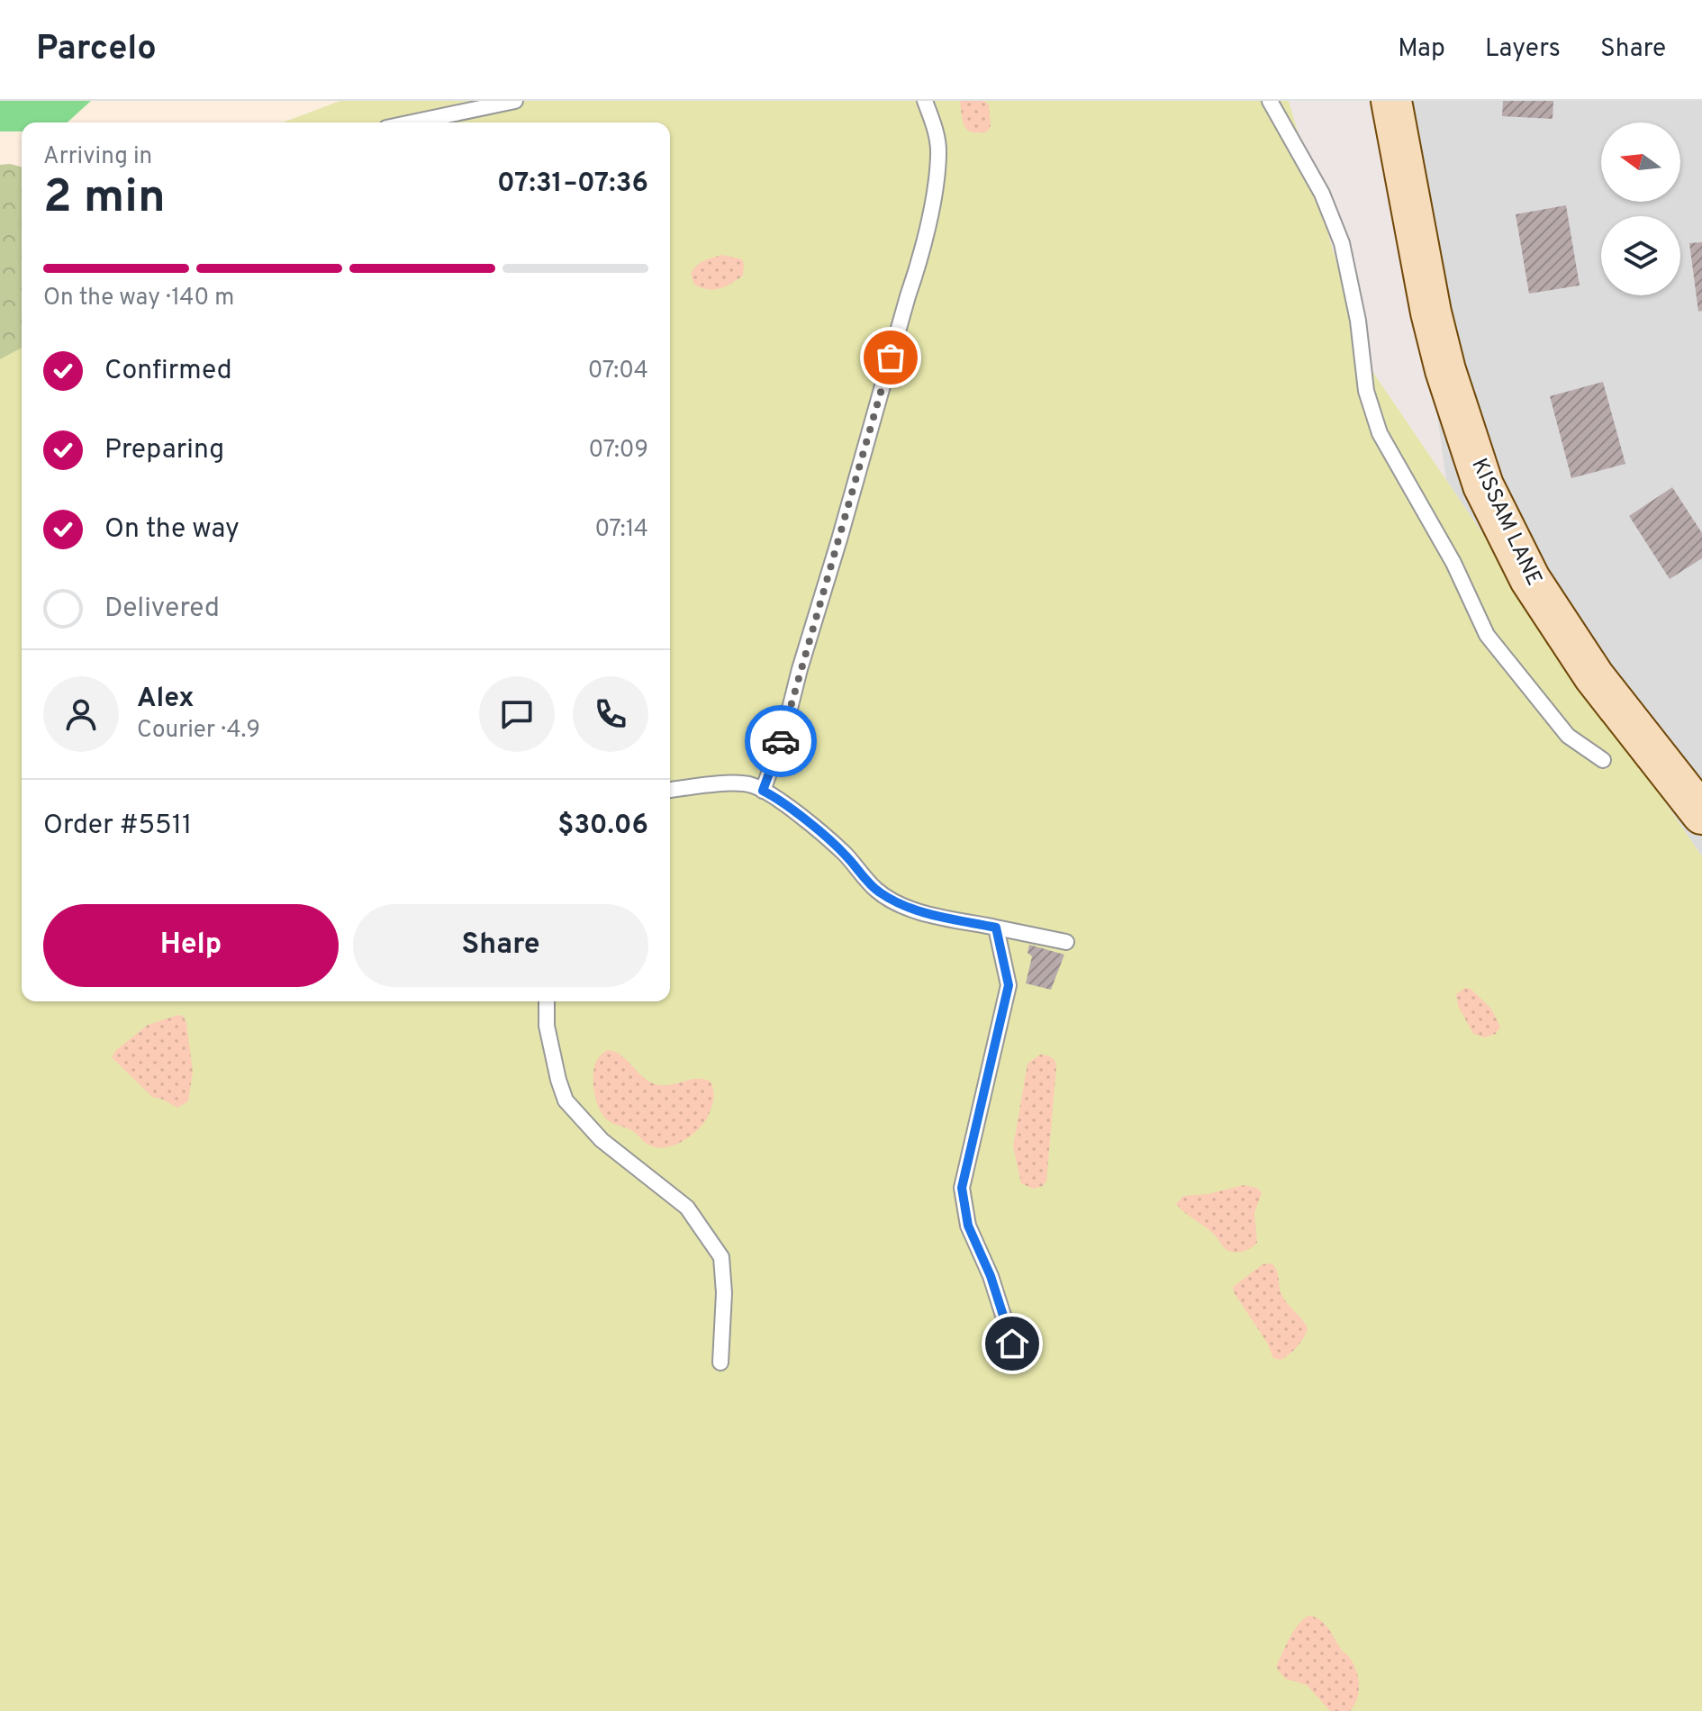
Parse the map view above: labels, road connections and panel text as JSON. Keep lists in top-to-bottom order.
{
  "streets": {
    "street": ["KISSAM LANE"]
  },
  "north": "left",
  "page": {
    "header": "Parcelo",
    "nav": ["Map", "Layers", "Share"],
    "heading": ["2 min", "Arriving in", "07:31–07:36"],
    "panel": [
      "Alex",
      "Courier · 4.9",
      "Order #5511",
      "$30.06"
    ],
    "bar": "On the way · 140 m",
    "list": [
      ["Confirmed", "07:04"],
      ["Preparing", "07:09"],
      ["On the way", "07:14"],
      "Delivered"
    ],
    "buttons": ["Help", "Share"]
  }
}
